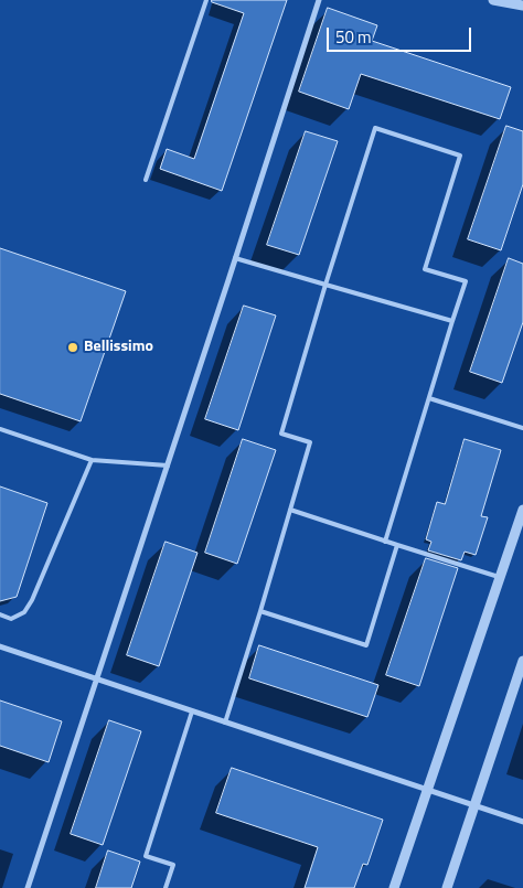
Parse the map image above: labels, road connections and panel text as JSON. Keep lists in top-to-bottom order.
{
  "places": ["Bellissimo"],
  "scale_bar": "50 m"
}
